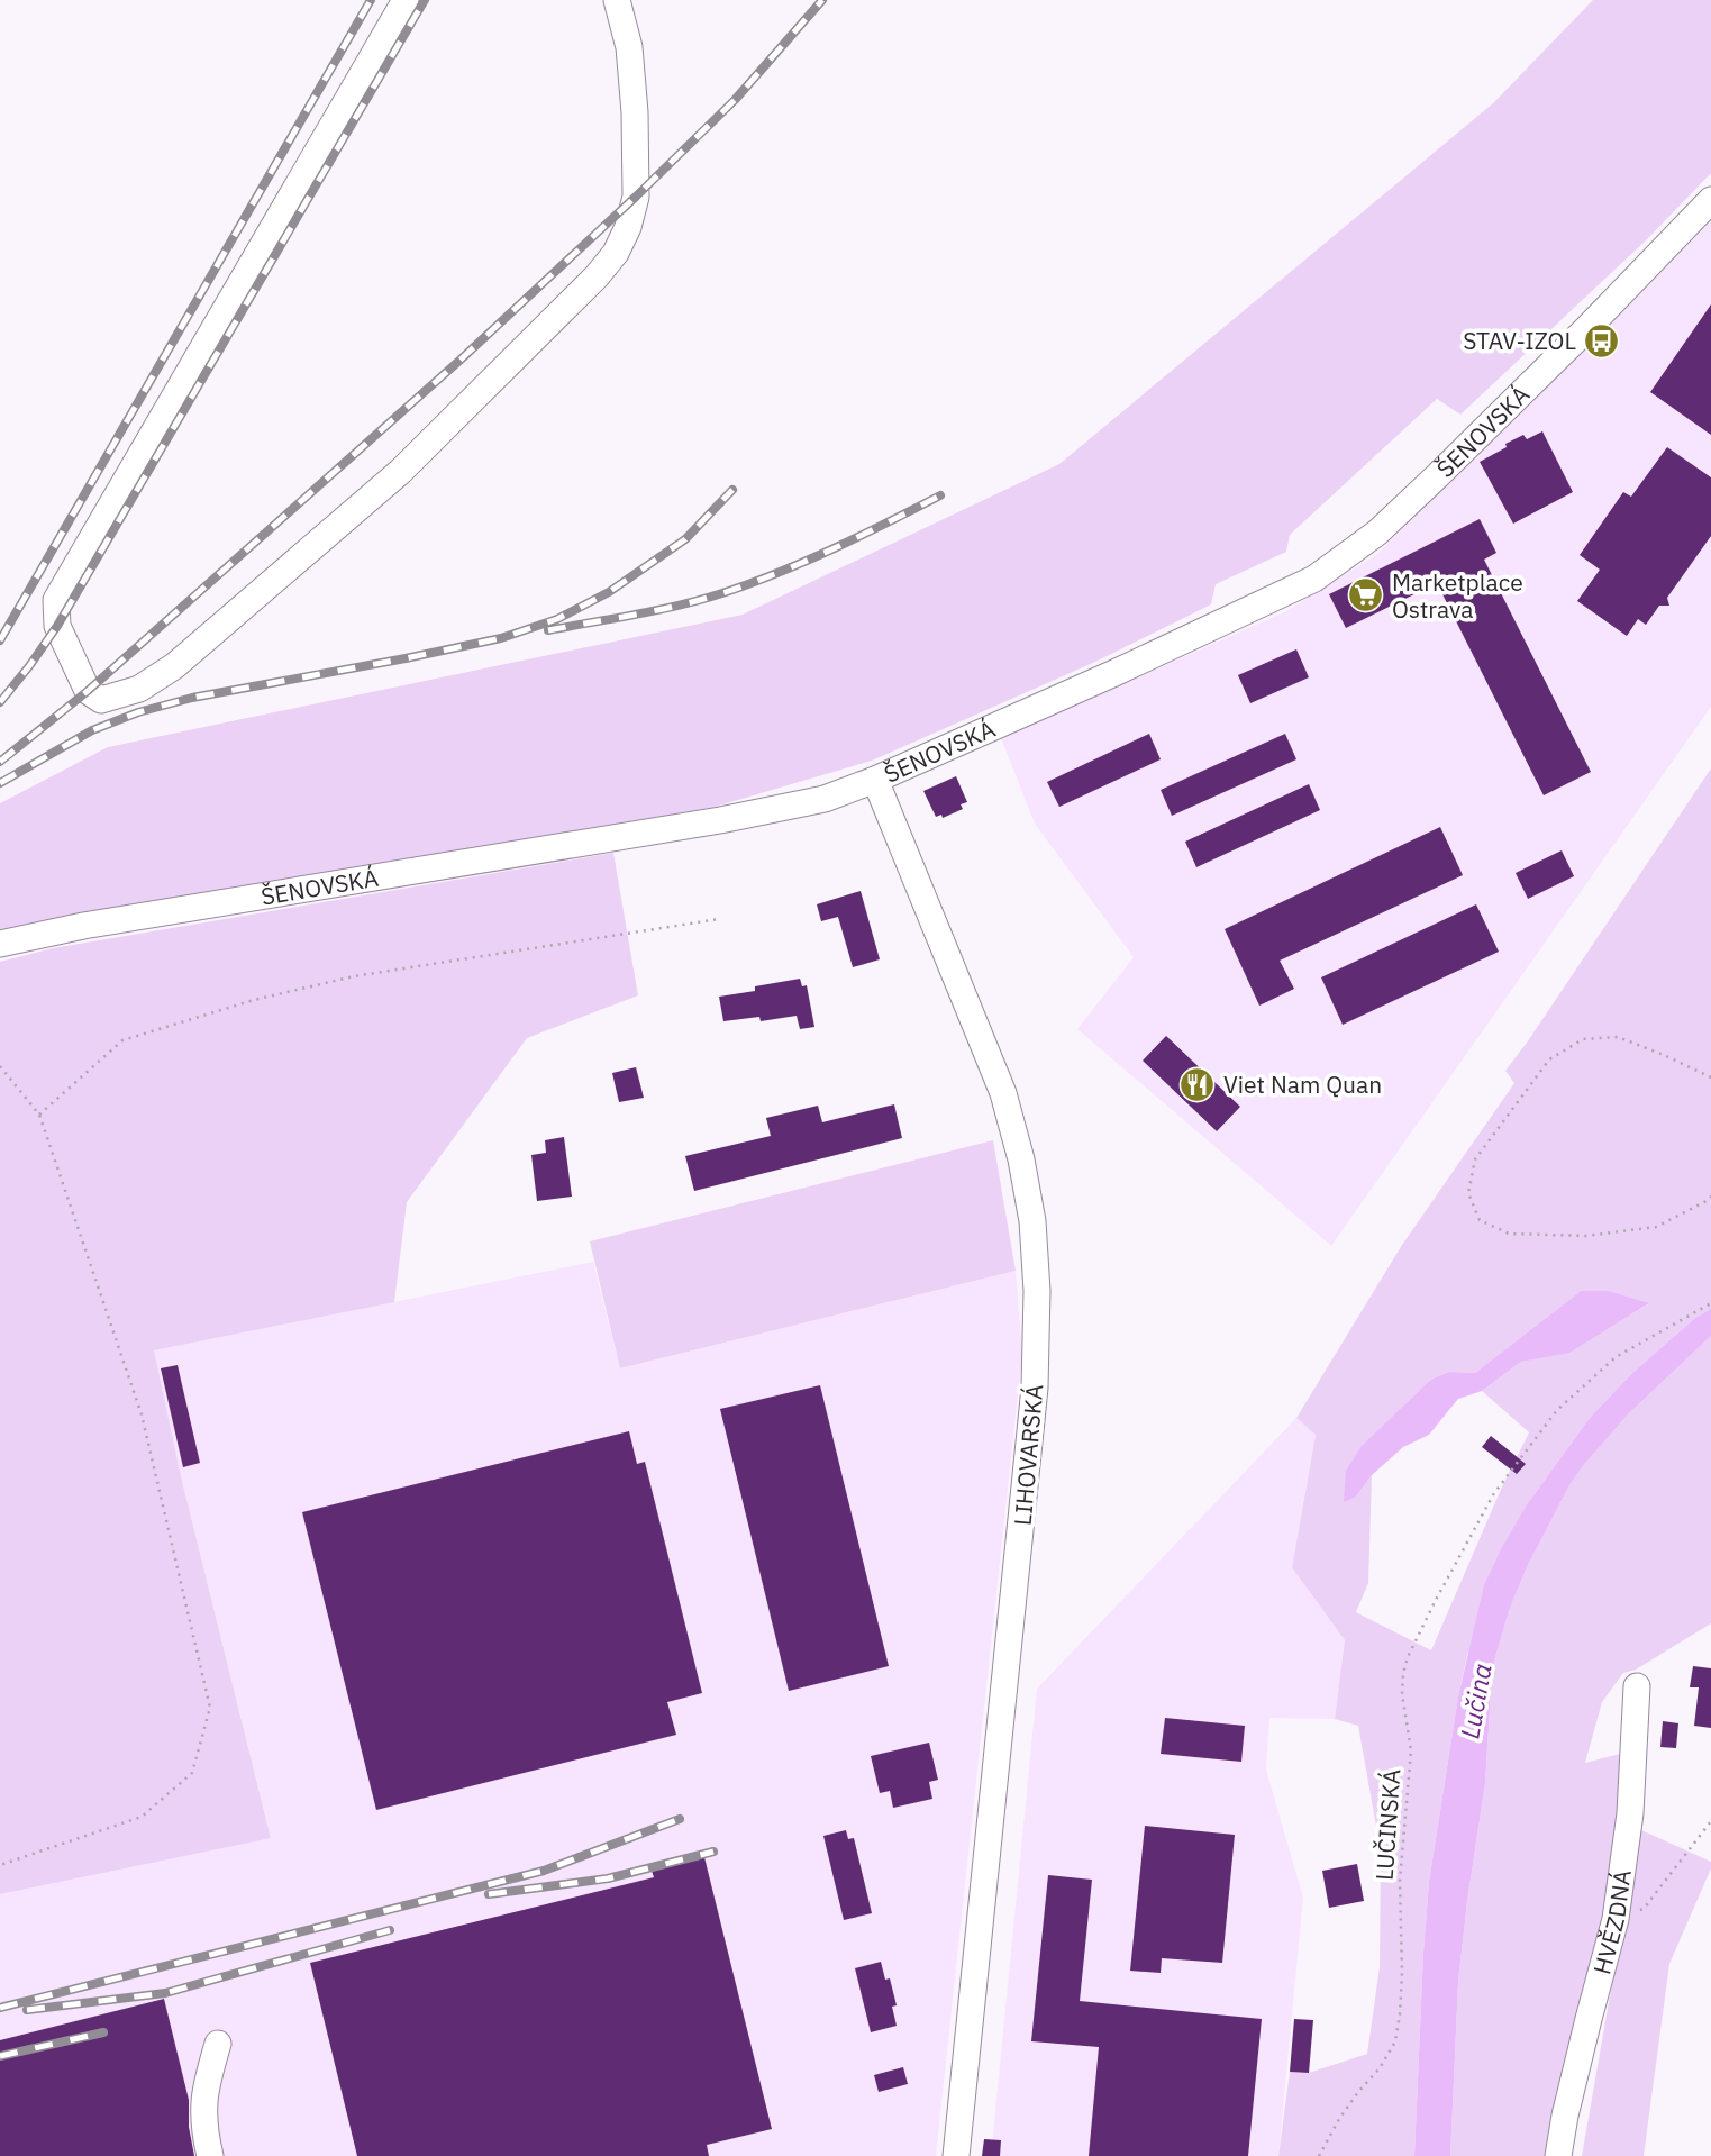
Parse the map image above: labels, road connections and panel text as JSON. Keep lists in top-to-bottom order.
{
  "streets": {
    "street": ["ŠENOVSKÁ", "LIHOVARSKÁ", "HVĚZDNÁ"],
    "path": ["LUČINSKÁ"]
  },
  "crossings": [
    ["ŠENOVSKÁ", "LIHOVARSKÁ"]
  ],
  "water": ["Lučina"],
  "places": {
    "bus stop": ["STAV-IZOL"],
    "supermarket": ["Marketplace Ostrava"],
    "restaurant": ["Viet Nam Quan"]
  }
}
